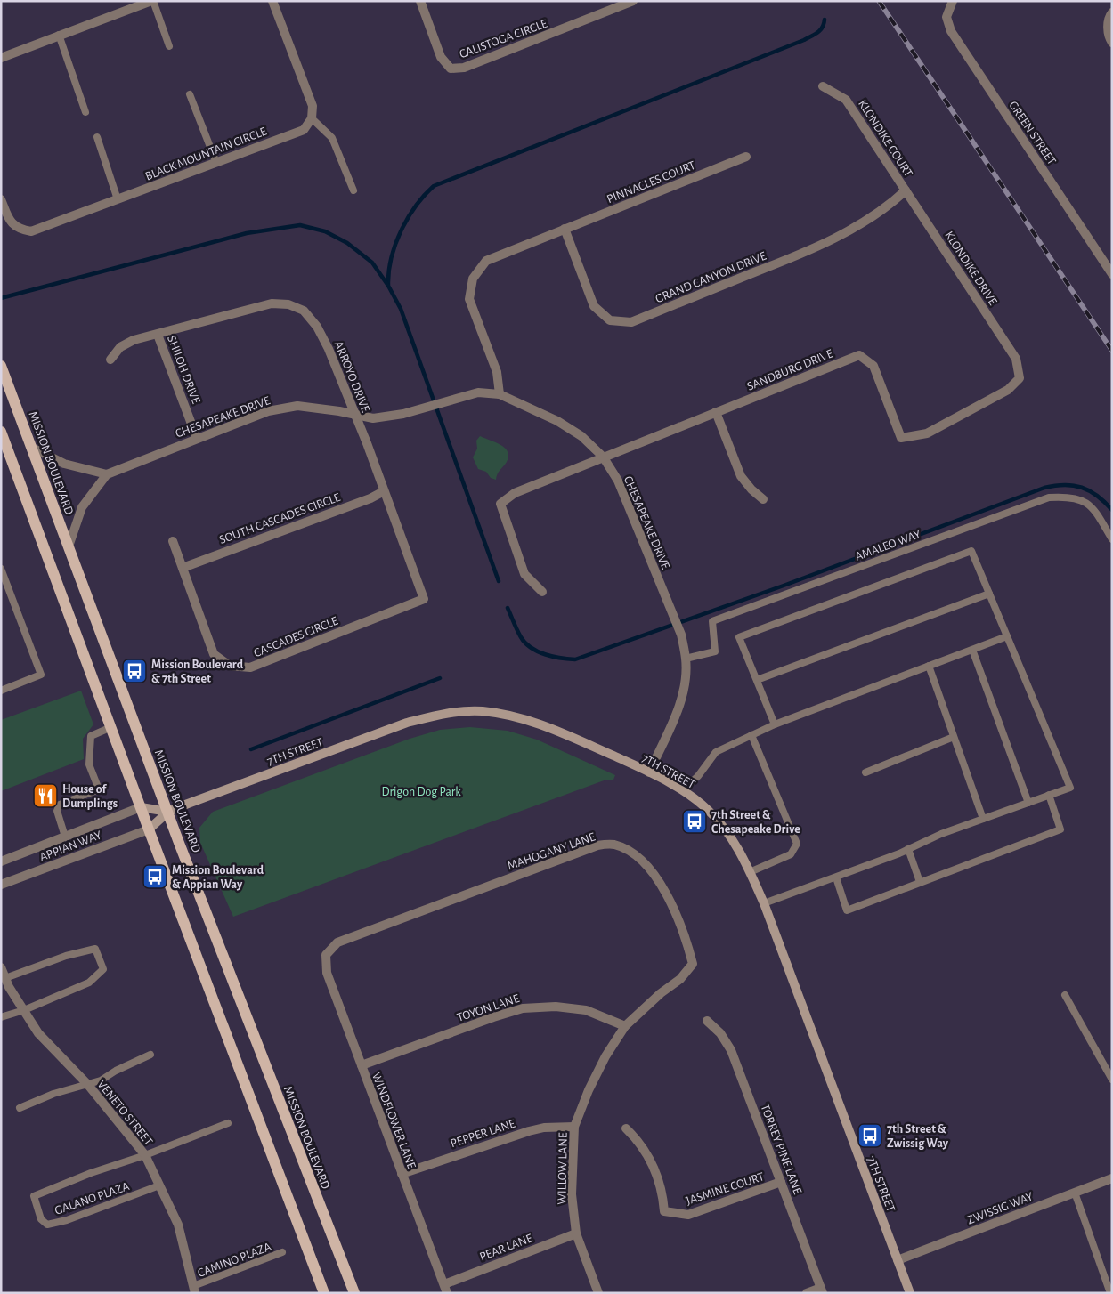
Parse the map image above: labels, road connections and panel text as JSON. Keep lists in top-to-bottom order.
{
  "streets": {
    "main road": ["MISSION BOULEVARD"],
    "street": [
      "CALISTOGA CIRCLE",
      "GREEN STREET",
      "KLONDIKE COURT",
      "BLACK MOUNTAIN CIRCLE",
      "PINNACLES COURT",
      "KLONDIKE DRIVE",
      "GRAND CANYON DRIVE",
      "SHILOH DRIVE",
      "SANDBURG DRIVE",
      "ARROYO DRIVE",
      "CHESAPEAKE DRIVE",
      "SOUTH CASCADES CIRCLE",
      "CASCADES CIRCLE",
      "7TH STREET",
      "APPIAN WAY",
      "MAHOGANY LANE",
      "TOYON LANE",
      "VENETO STREET",
      "WINDFLOWER LANE",
      "PEPPER LANE",
      "TORREY PINE LANE",
      "WILLOW LANE",
      "JASMINE COURT",
      "ZWISSIG WAY",
      "PEAR LANE"
    ],
    "lane": ["AMALEO WAY", "GALANO PLAZA", "CAMINO PLAZA"]
  },
  "crossings": [
    ["KLONDIKE COURT", "KLONDIKE DRIVE"],
    ["KLONDIKE COURT", "GRAND CANYON DRIVE"],
    ["PINNACLES COURT", "GRAND CANYON DRIVE"],
    ["PINNACLES COURT", "CHESAPEAKE DRIVE"],
    ["KLONDIKE DRIVE", "GRAND CANYON DRIVE"],
    ["KLONDIKE DRIVE", "SANDBURG DRIVE"],
    ["SHILOH DRIVE", "ARROYO DRIVE"],
    ["SHILOH DRIVE", "CHESAPEAKE DRIVE"],
    ["SANDBURG DRIVE", "CHESAPEAKE DRIVE"],
    ["ARROYO DRIVE", "CHESAPEAKE DRIVE"],
    ["ARROYO DRIVE", "SOUTH CASCADES CIRCLE"],
    ["ARROYO DRIVE", "CASCADES CIRCLE"],
    ["CHESAPEAKE DRIVE", "AMALEO WAY"],
    ["CHESAPEAKE DRIVE", "7TH STREET"],
    ["MISSION BOULEVARD", "7TH STREET"],
    ["SOUTH CASCADES CIRCLE", "CASCADES CIRCLE"],
    ["7TH STREET", "APPIAN WAY"],
    ["7TH STREET", "ZWISSIG WAY"],
    ["MAHOGANY LANE", "TOYON LANE"],
    ["MAHOGANY LANE", "WINDFLOWER LANE"],
    ["MAHOGANY LANE", "WILLOW LANE"],
    ["TOYON LANE", "WINDFLOWER LANE"],
    ["TOYON LANE", "WILLOW LANE"],
    ["VENETO STREET", "GALANO PLAZA"],
    ["VENETO STREET", "CAMINO PLAZA"],
    ["WINDFLOWER LANE", "PEPPER LANE"],
    ["WINDFLOWER LANE", "PEAR LANE"],
    ["PEPPER LANE", "WILLOW LANE"],
    ["TORREY PINE LANE", "JASMINE COURT"],
    ["WILLOW LANE", "PEAR LANE"]
  ],
  "parks": ["Drigon Dog Park"],
  "places": {
    "bus stop": [
      "Mission Boulevard & 7th Street",
      "7th Street & Chesapeake Drive",
      "Mission Boulevard & Appian Way",
      "7th Street & Zwissig Way"
    ],
    "restaurant": ["House of Dumplings"]
  }
}
